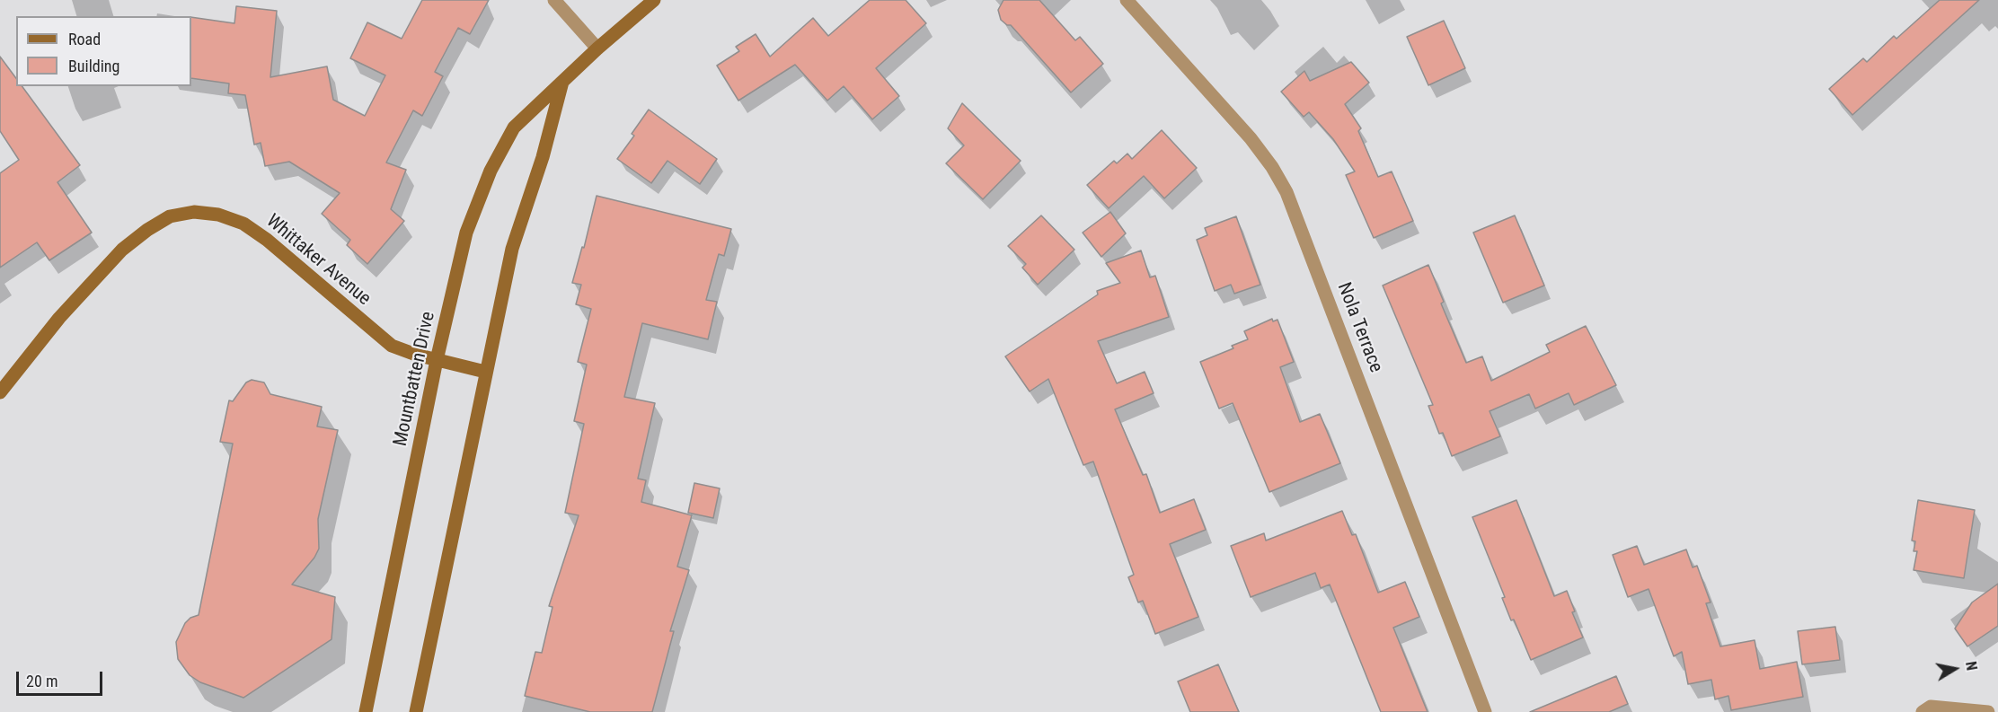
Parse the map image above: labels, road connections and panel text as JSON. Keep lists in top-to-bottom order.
{
  "streets": {
    "main road": ["Whittaker Avenue", "Mountbatten Drive"],
    "street": ["Nola Terrace"]
  },
  "crossings": [
    ["Whittaker Avenue", "Mountbatten Drive"]
  ],
  "legend": ["Road", "Building"],
  "scale_bar": "20 m",
  "north": "right"
}
